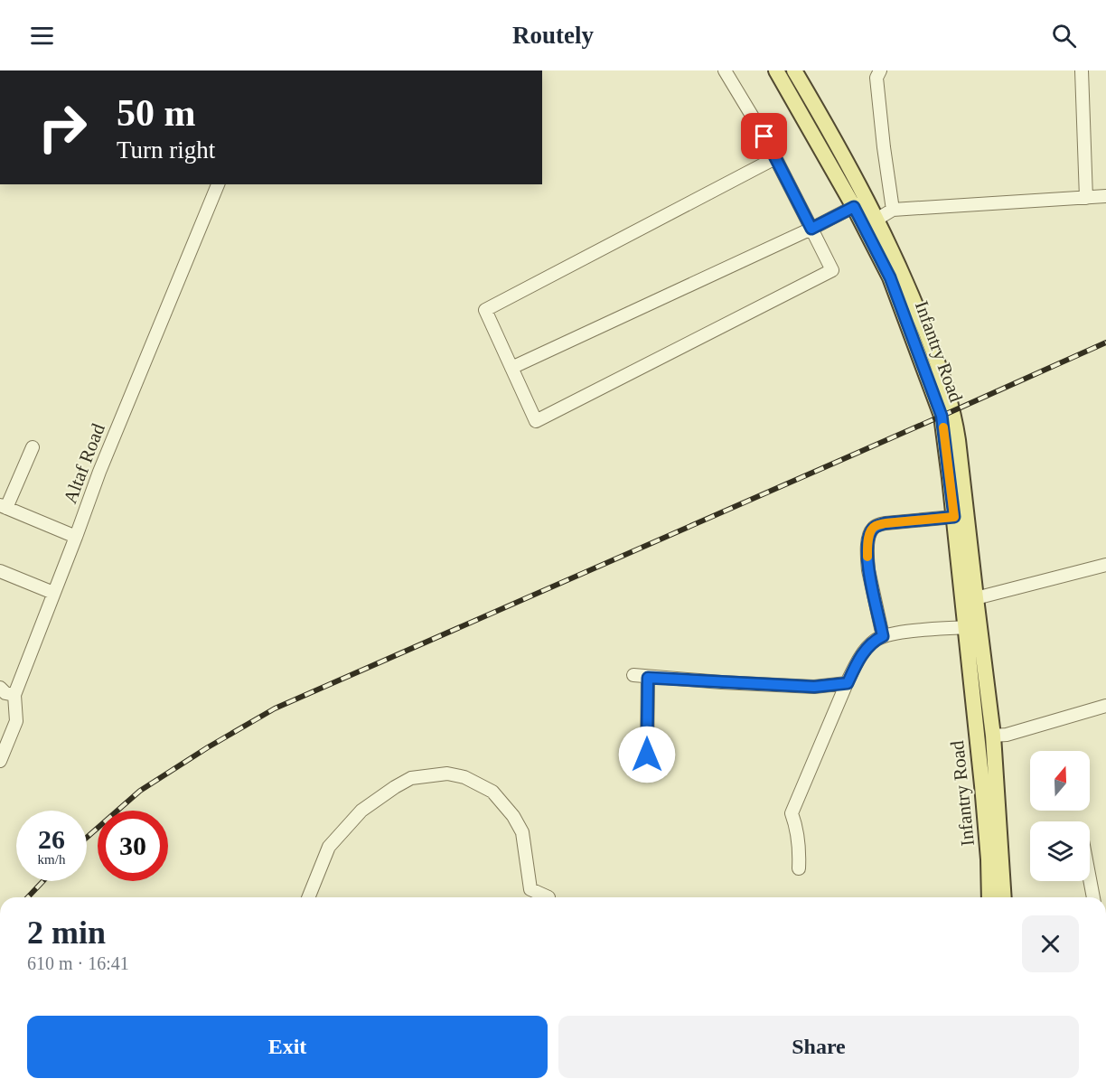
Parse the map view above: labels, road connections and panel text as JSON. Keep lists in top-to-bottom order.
{
  "streets": {
    "main road": ["Infantry Road"],
    "street": ["Altaf Road"]
  },
  "north": "top",
  "page": {
    "header": "Routely",
    "turn": ["50 m", "Turn right"],
    "speed": "26 km/h",
    "limit": "30",
    "heading": ["2 min", "610 m · 16:41"],
    "buttons": ["Exit", "Share"]
  }
}
